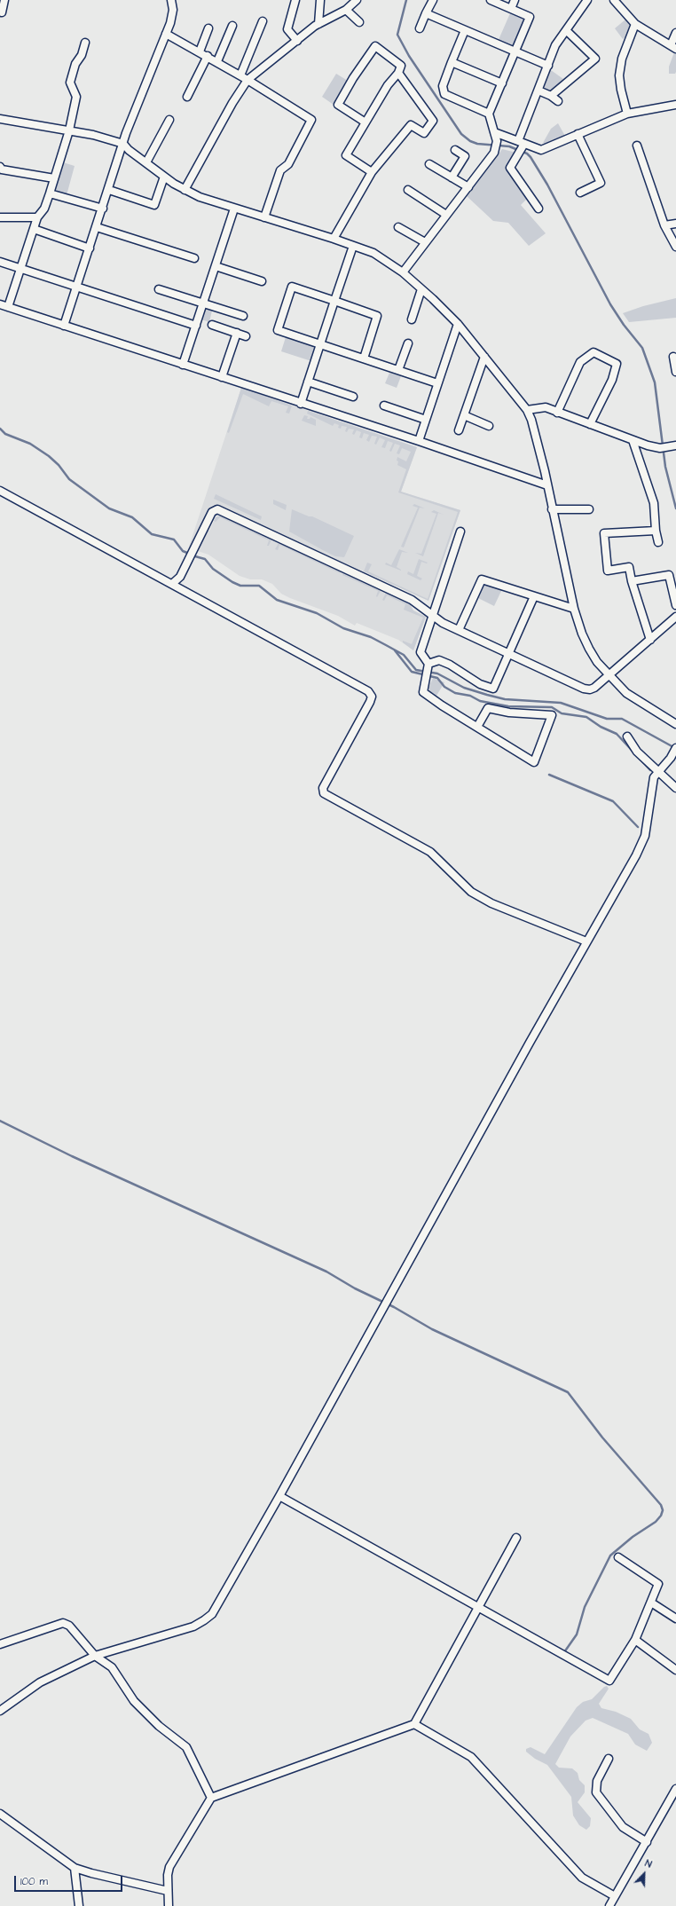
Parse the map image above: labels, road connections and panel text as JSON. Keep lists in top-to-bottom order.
{
  "scale_bar": "100 m",
  "north": "top right"
}
